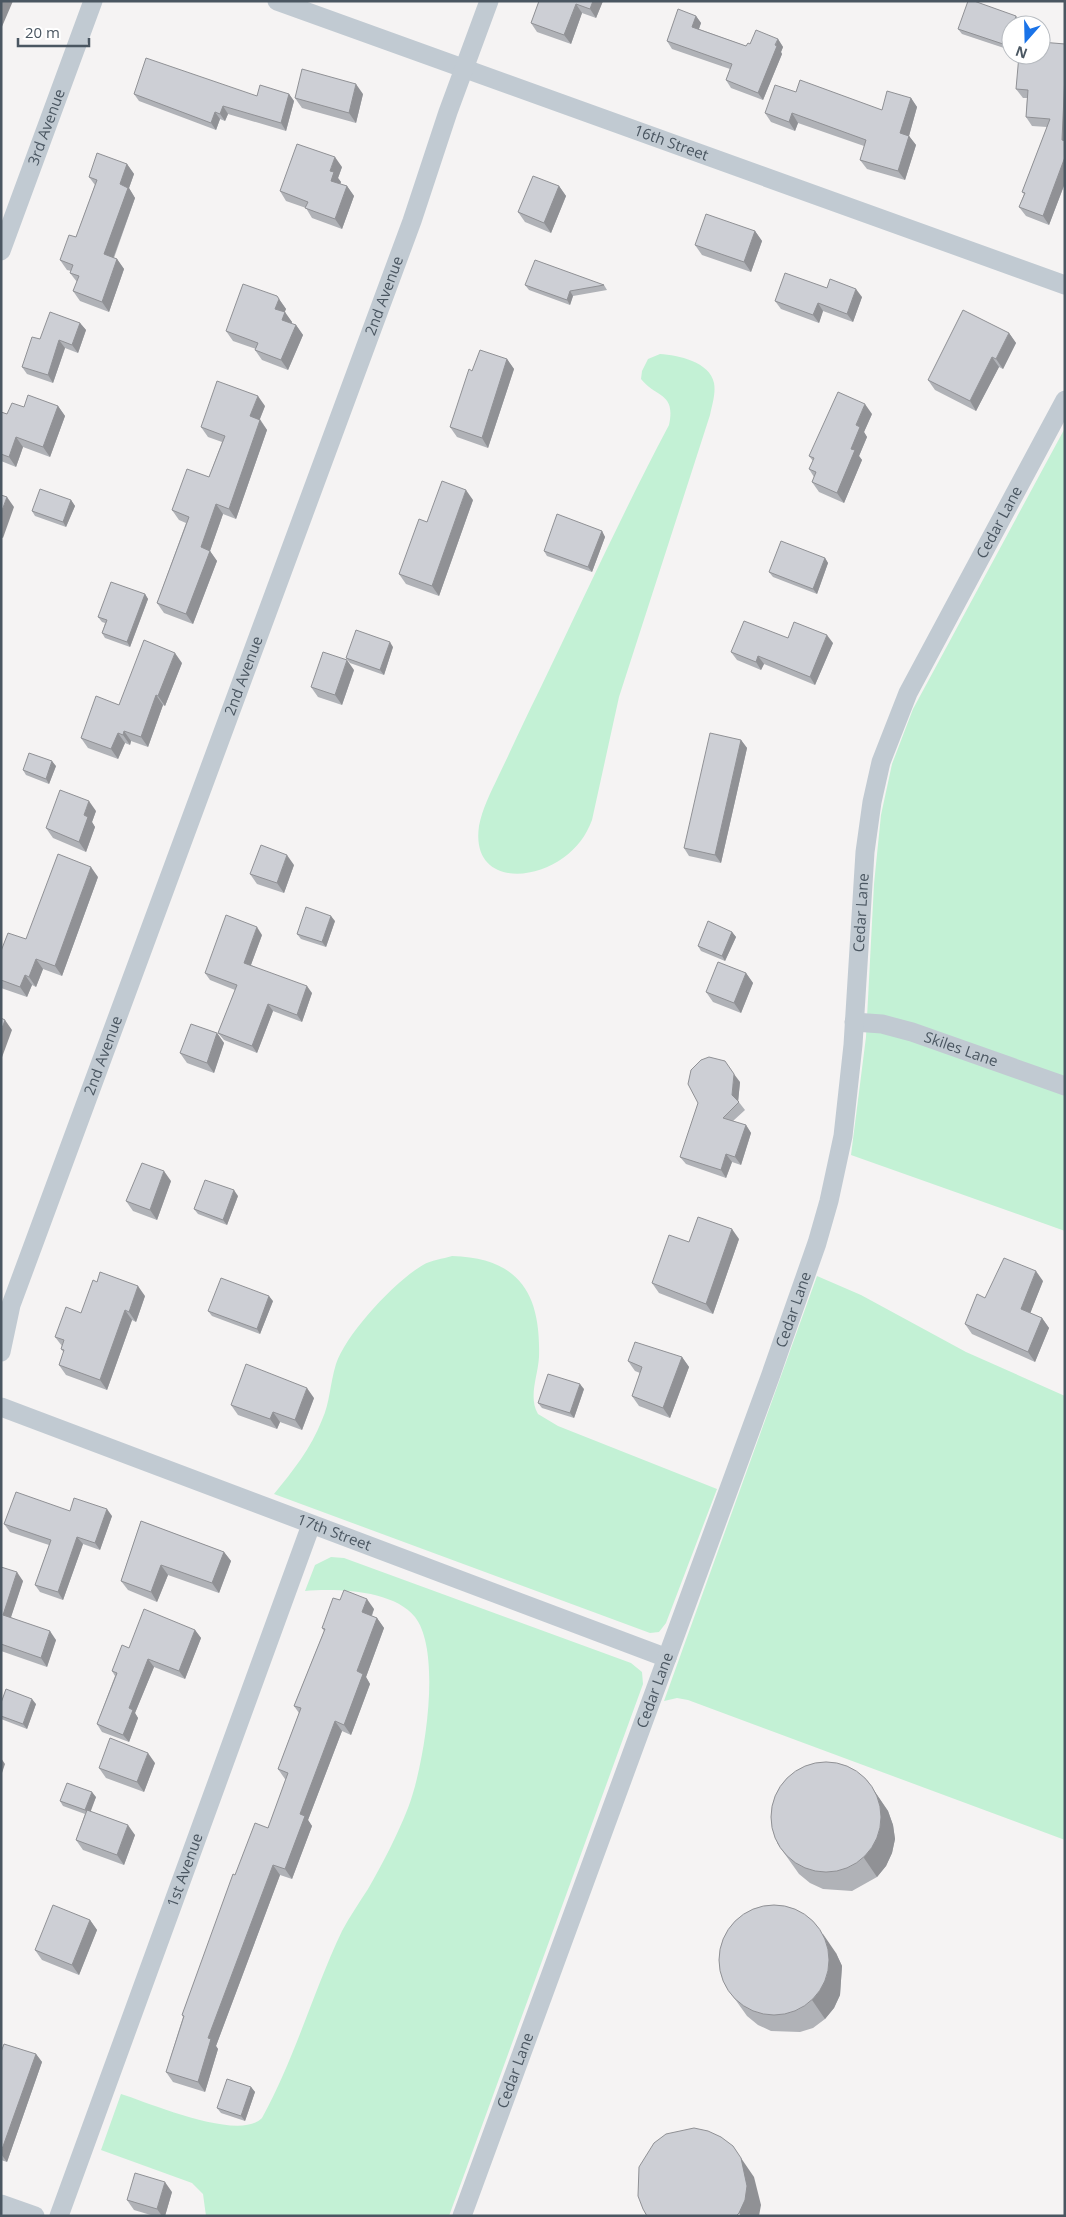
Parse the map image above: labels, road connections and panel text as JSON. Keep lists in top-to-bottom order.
{
  "streets": {
    "street": [
      "3rd Avenue",
      "16th Street",
      "2nd Avenue",
      "Cedar Lane",
      "Skiles Lane",
      "17th Street",
      "1st Avenue"
    ]
  },
  "crossings": [
    ["16th Street", "2nd Avenue"],
    ["Cedar Lane", "Skiles Lane"],
    ["Cedar Lane", "17th Street"],
    ["17th Street", "1st Avenue"]
  ],
  "scale_bar": "20 m",
  "north": "bottom"
}
